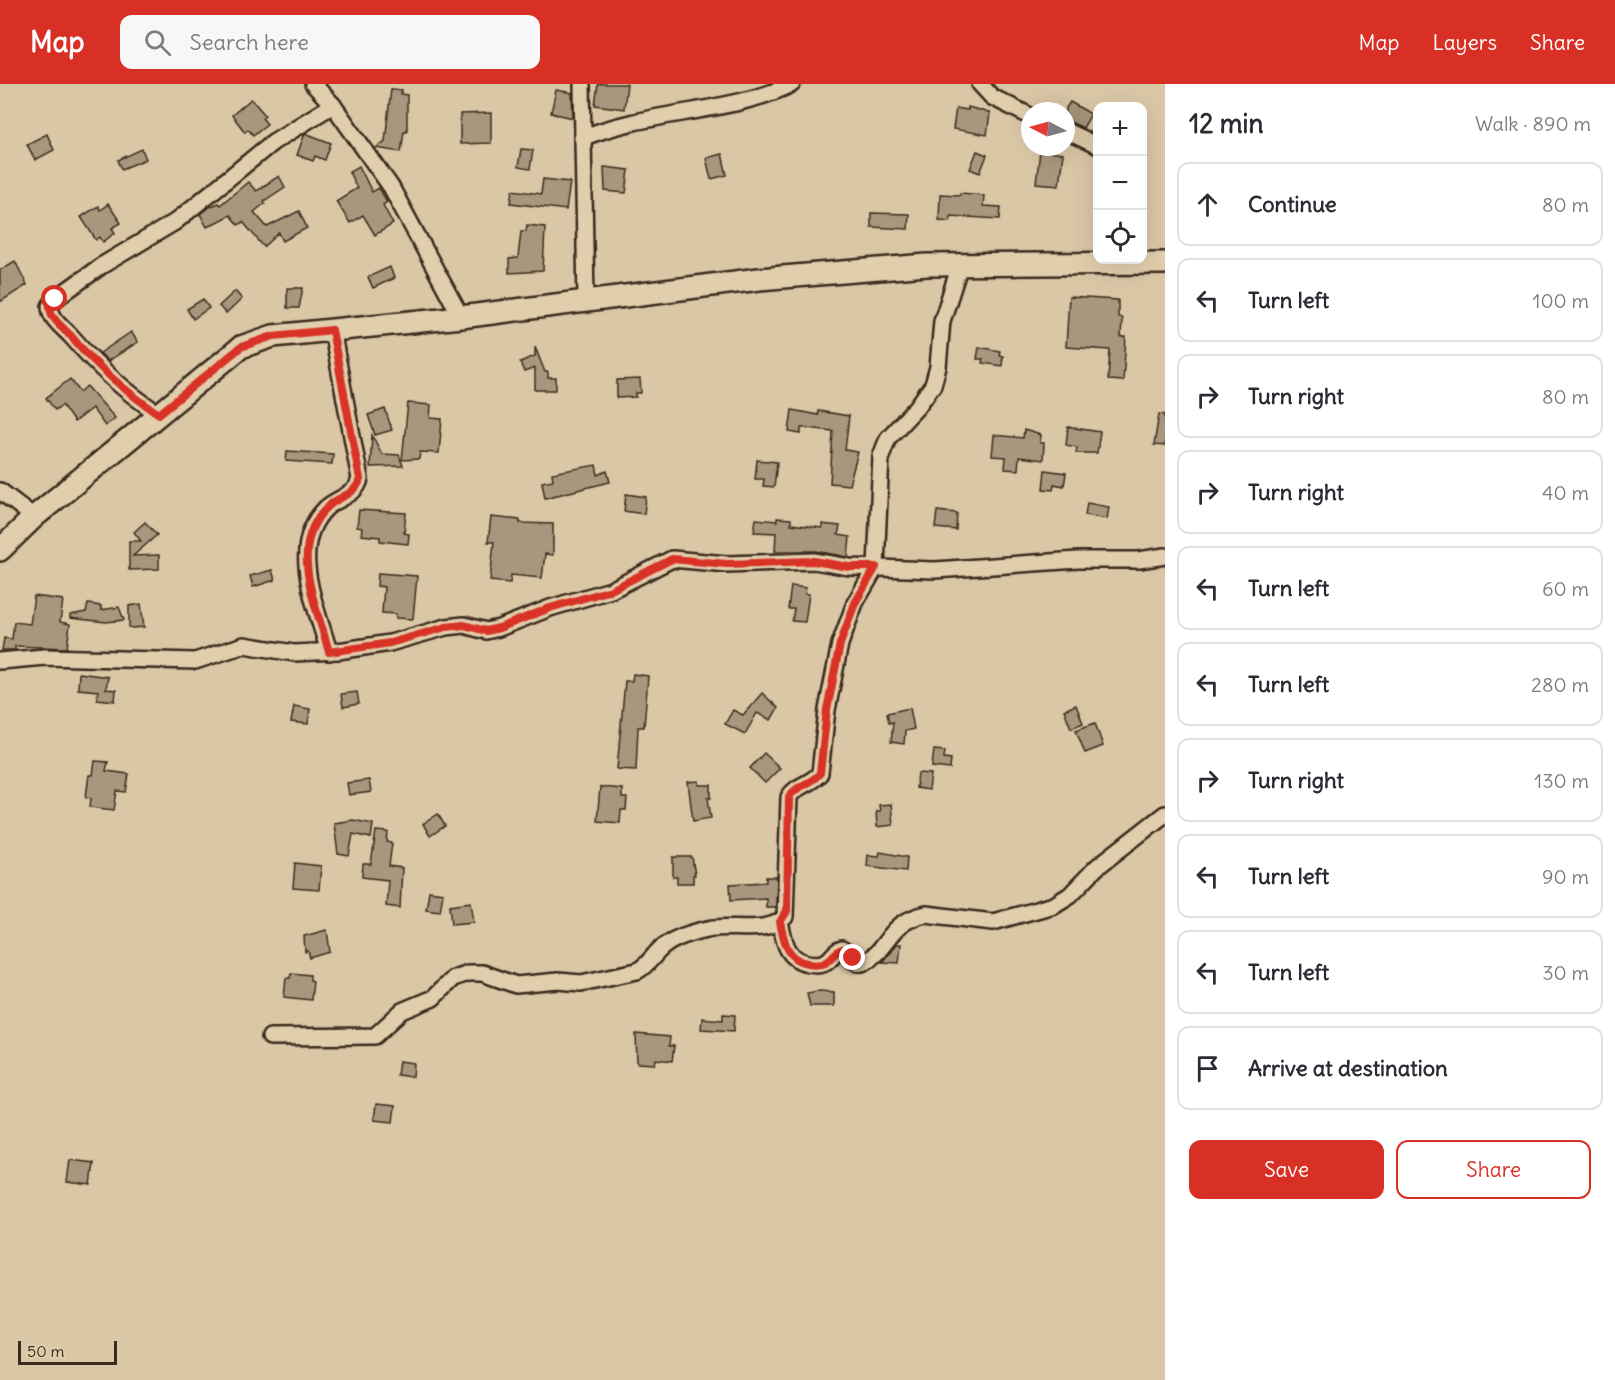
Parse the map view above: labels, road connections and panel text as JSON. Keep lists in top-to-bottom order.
{
  "scale_bar": "50 m",
  "north": "left",
  "page": {
    "header": "Map",
    "search": "Search here",
    "nav": ["Map", "Layers", "Share"],
    "heading": ["12 min", "Walk · 890 m"],
    "map_buttons": ["+", "−"],
    "list": [
      ["Continue", "80 m"],
      ["Turn left", "100 m"],
      ["Turn right", "80 m"],
      ["Turn right", "40 m"],
      ["Turn left", "60 m"],
      ["Turn left", "280 m"],
      ["Turn right", "130 m"],
      ["Turn left", "90 m"],
      ["Turn left", "30 m"],
      "Arrive at destination"
    ],
    "buttons": ["Save", "Share"],
    "scale": "50 m"
  }
}
